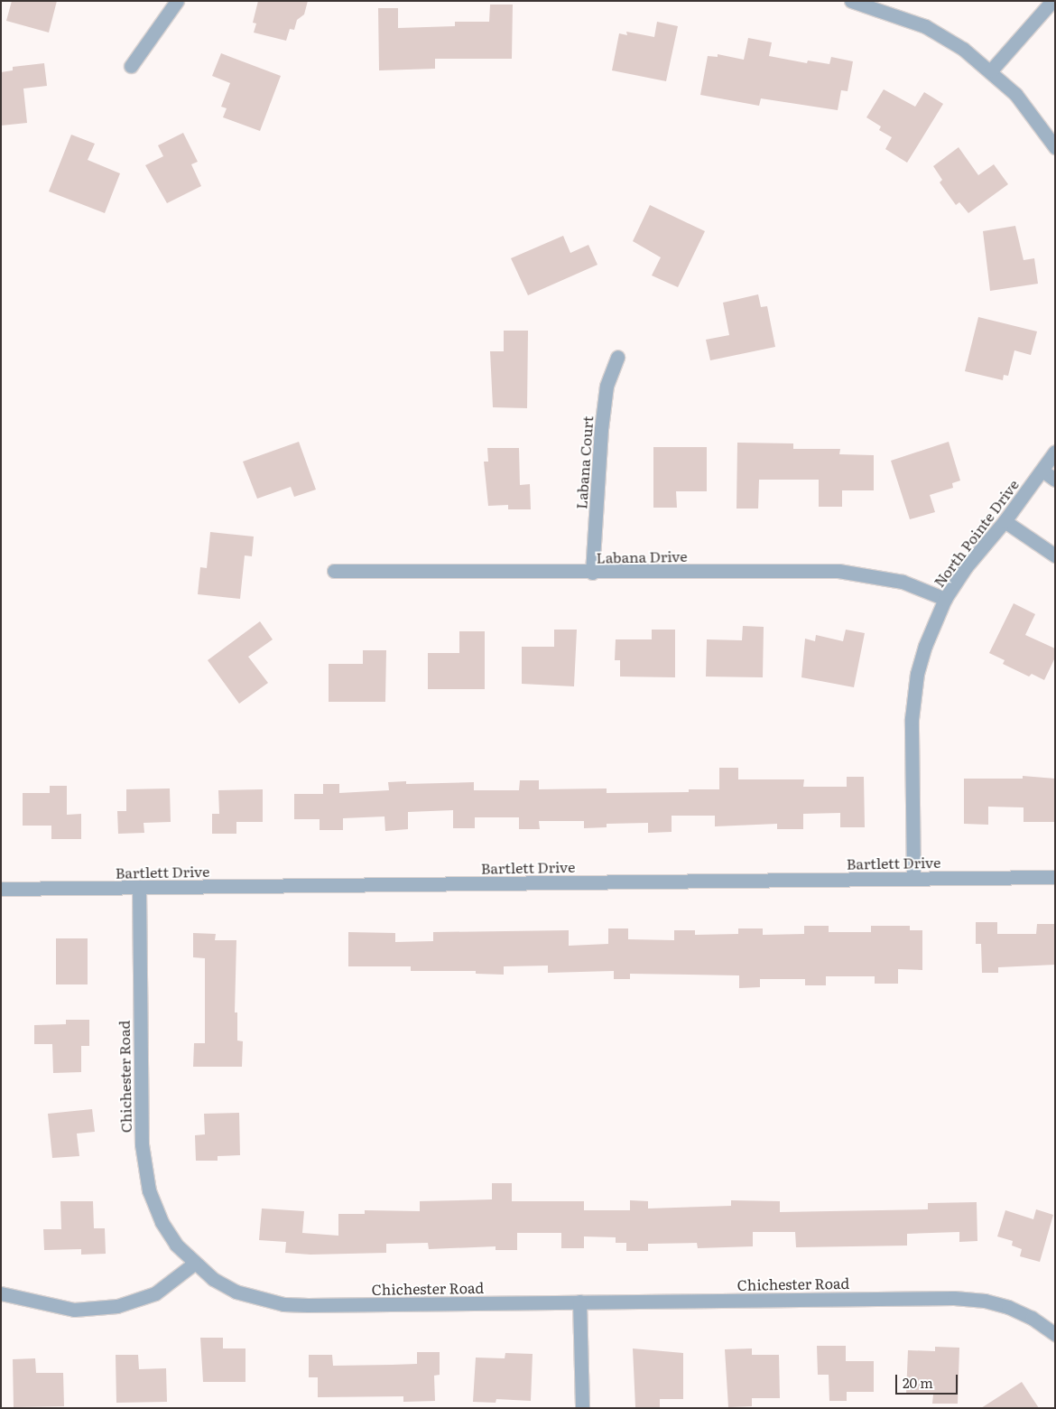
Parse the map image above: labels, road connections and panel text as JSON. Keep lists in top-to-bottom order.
{
  "streets": {
    "street": [
      "Labana Court",
      "North Pointe Drive",
      "Labana Drive",
      "Bartlett Drive",
      "Chichester Road"
    ]
  },
  "crossings": [
    ["Labana Court", "Labana Drive"],
    ["North Pointe Drive", "Labana Drive"],
    ["North Pointe Drive", "Bartlett Drive"],
    ["Bartlett Drive", "Chichester Road"]
  ],
  "scale_bar": "20 m"
}
